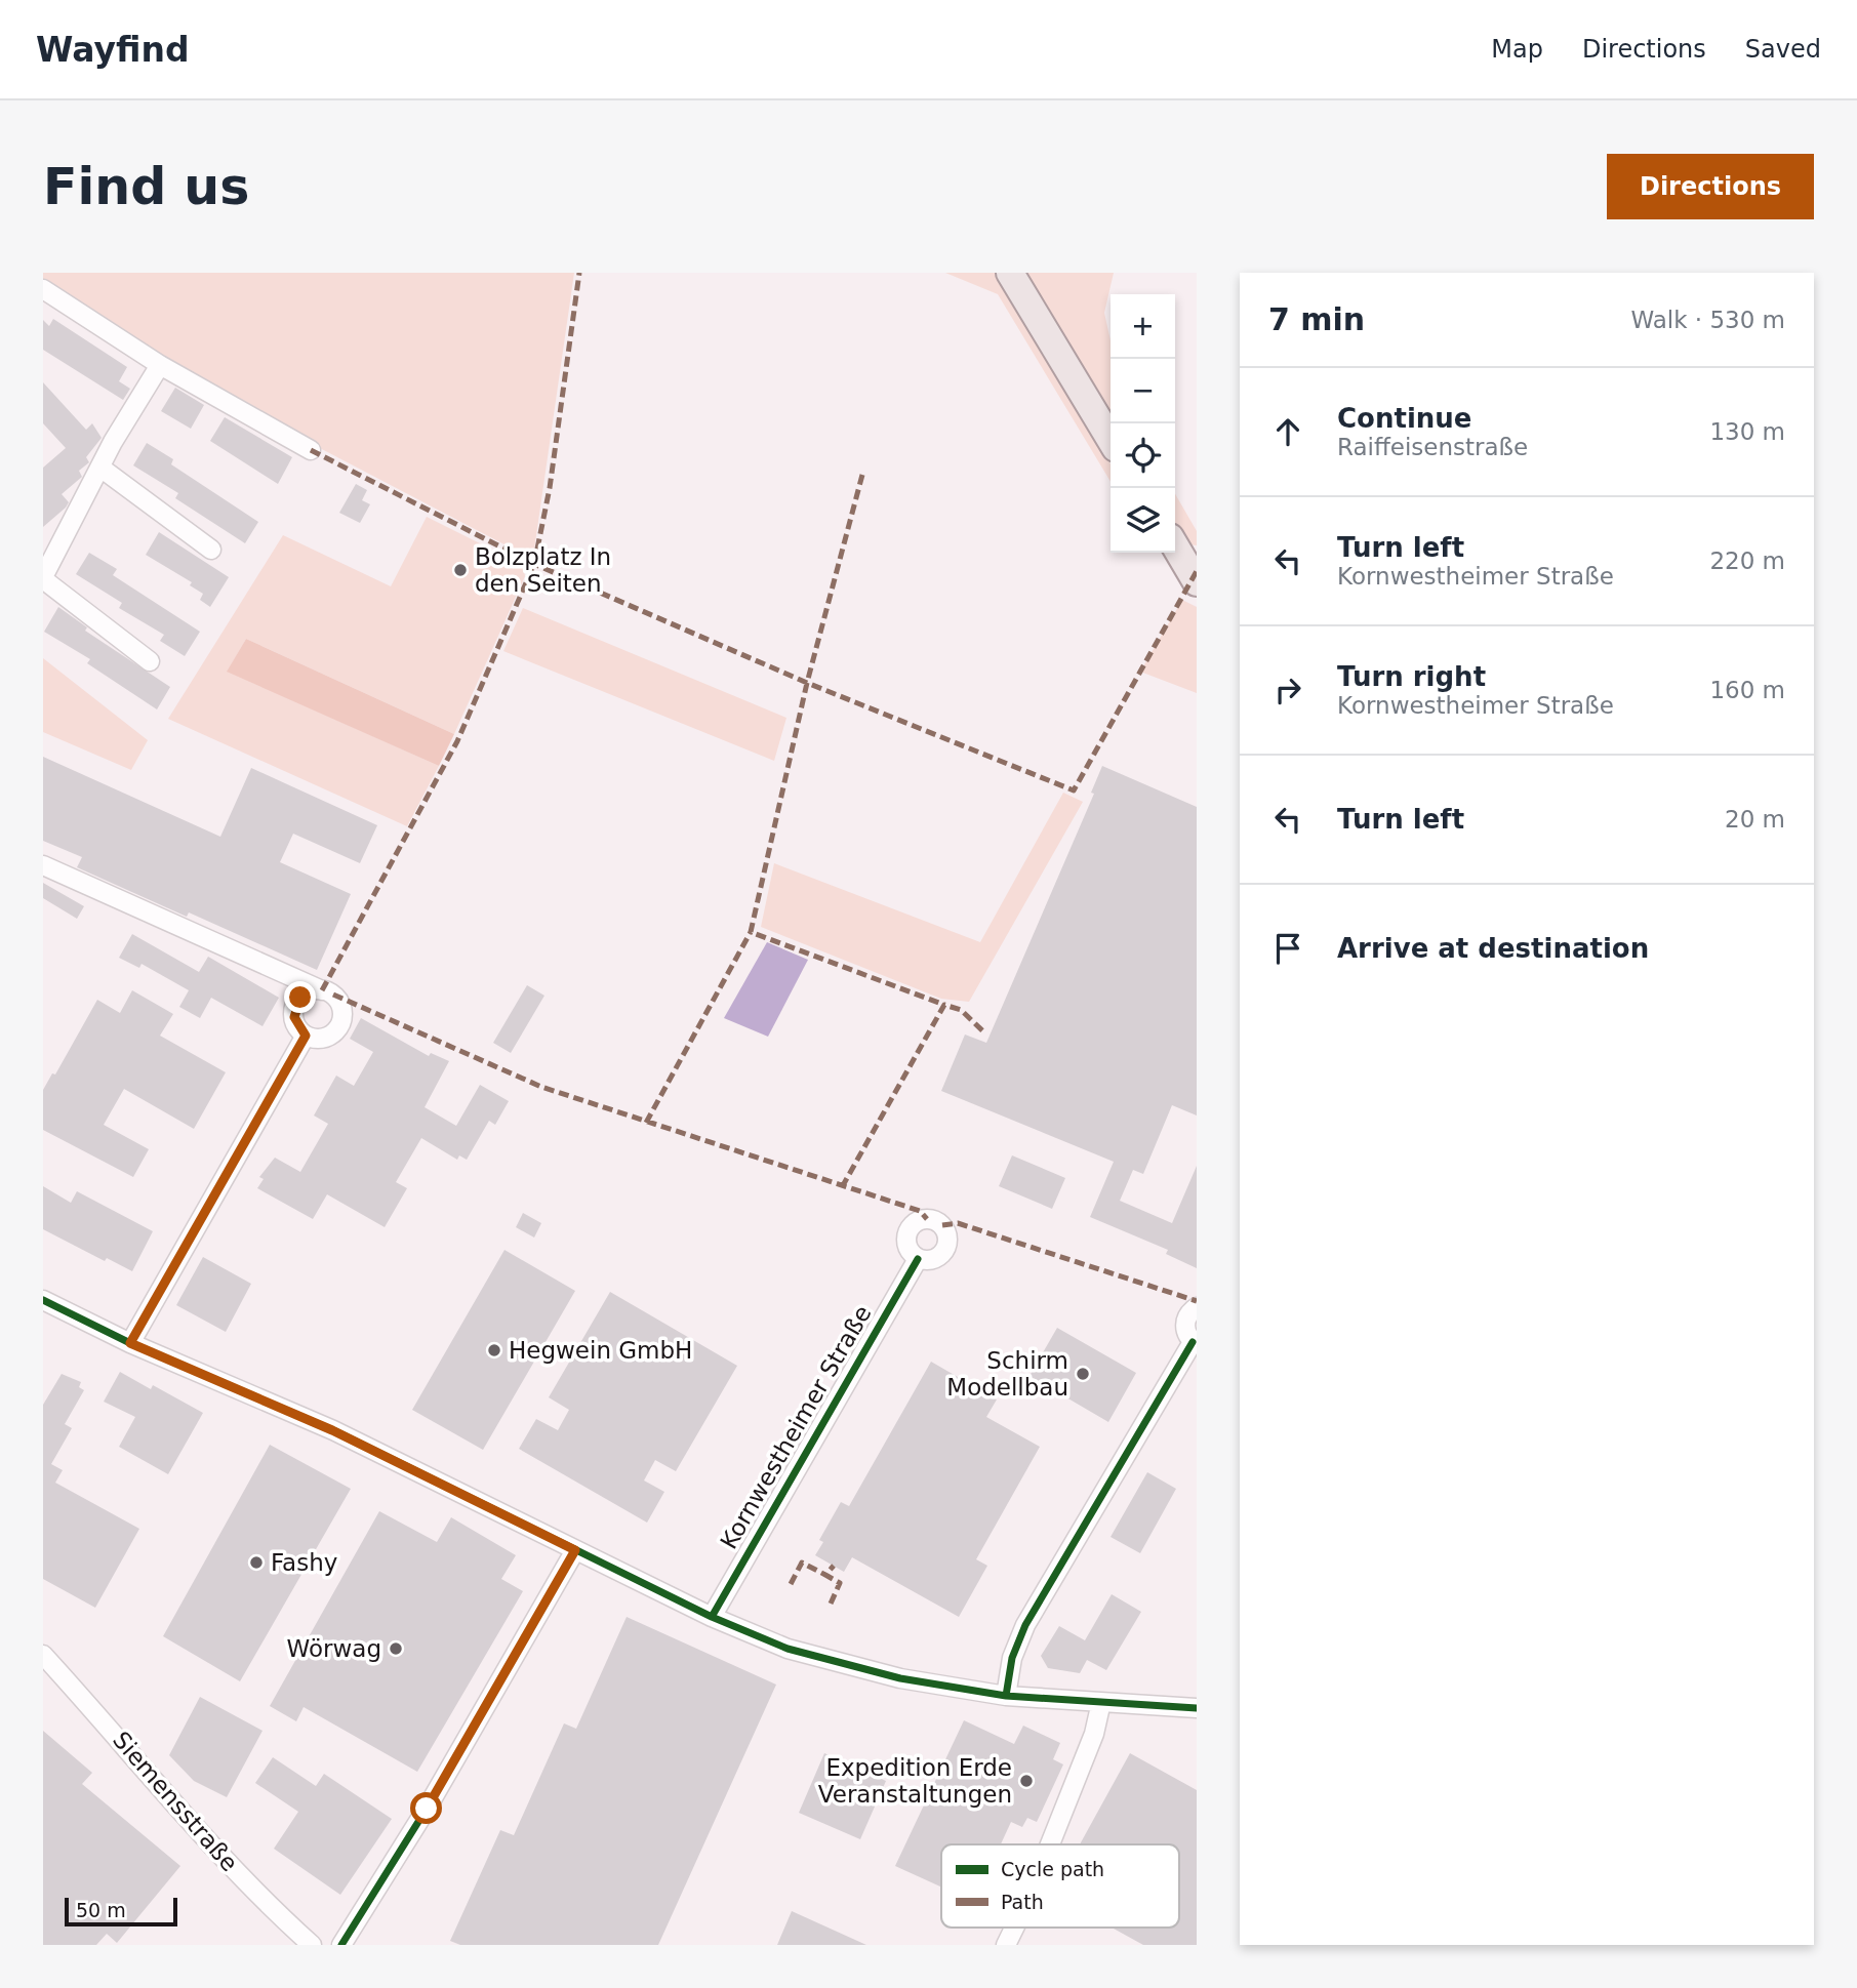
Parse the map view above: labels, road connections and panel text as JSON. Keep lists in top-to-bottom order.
{
  "streets": {
    "street": ["Kornwestheimer Straße", "Siemensstraße"]
  },
  "places": [
    "Bolzplatz In den Seiten",
    "Hegwein GmbH",
    "Schirm Modellbau",
    "Fashy",
    "Wörwag",
    "Expedition Erde Veranstaltungen"
  ],
  "legend": ["Cycle path", "Path"],
  "scale_bar": "50 m",
  "page": {
    "header": "Wayfind",
    "nav": ["Map", "Directions", "Saved"],
    "buttons": "Directions",
    "title": "Find us",
    "heading": ["7 min", "Walk · 530 m"],
    "map_buttons": ["+", "−"],
    "list": [
      ["Continue", "Raiffeisenstraße", "130 m"],
      ["Turn left", "Kornwestheimer Straße", "220 m"],
      ["Turn right", "Kornwestheimer Straße", "160 m"],
      ["Turn left", "20 m"],
      "Arrive at destination"
    ],
    "scale": "50 m"
  }
}
